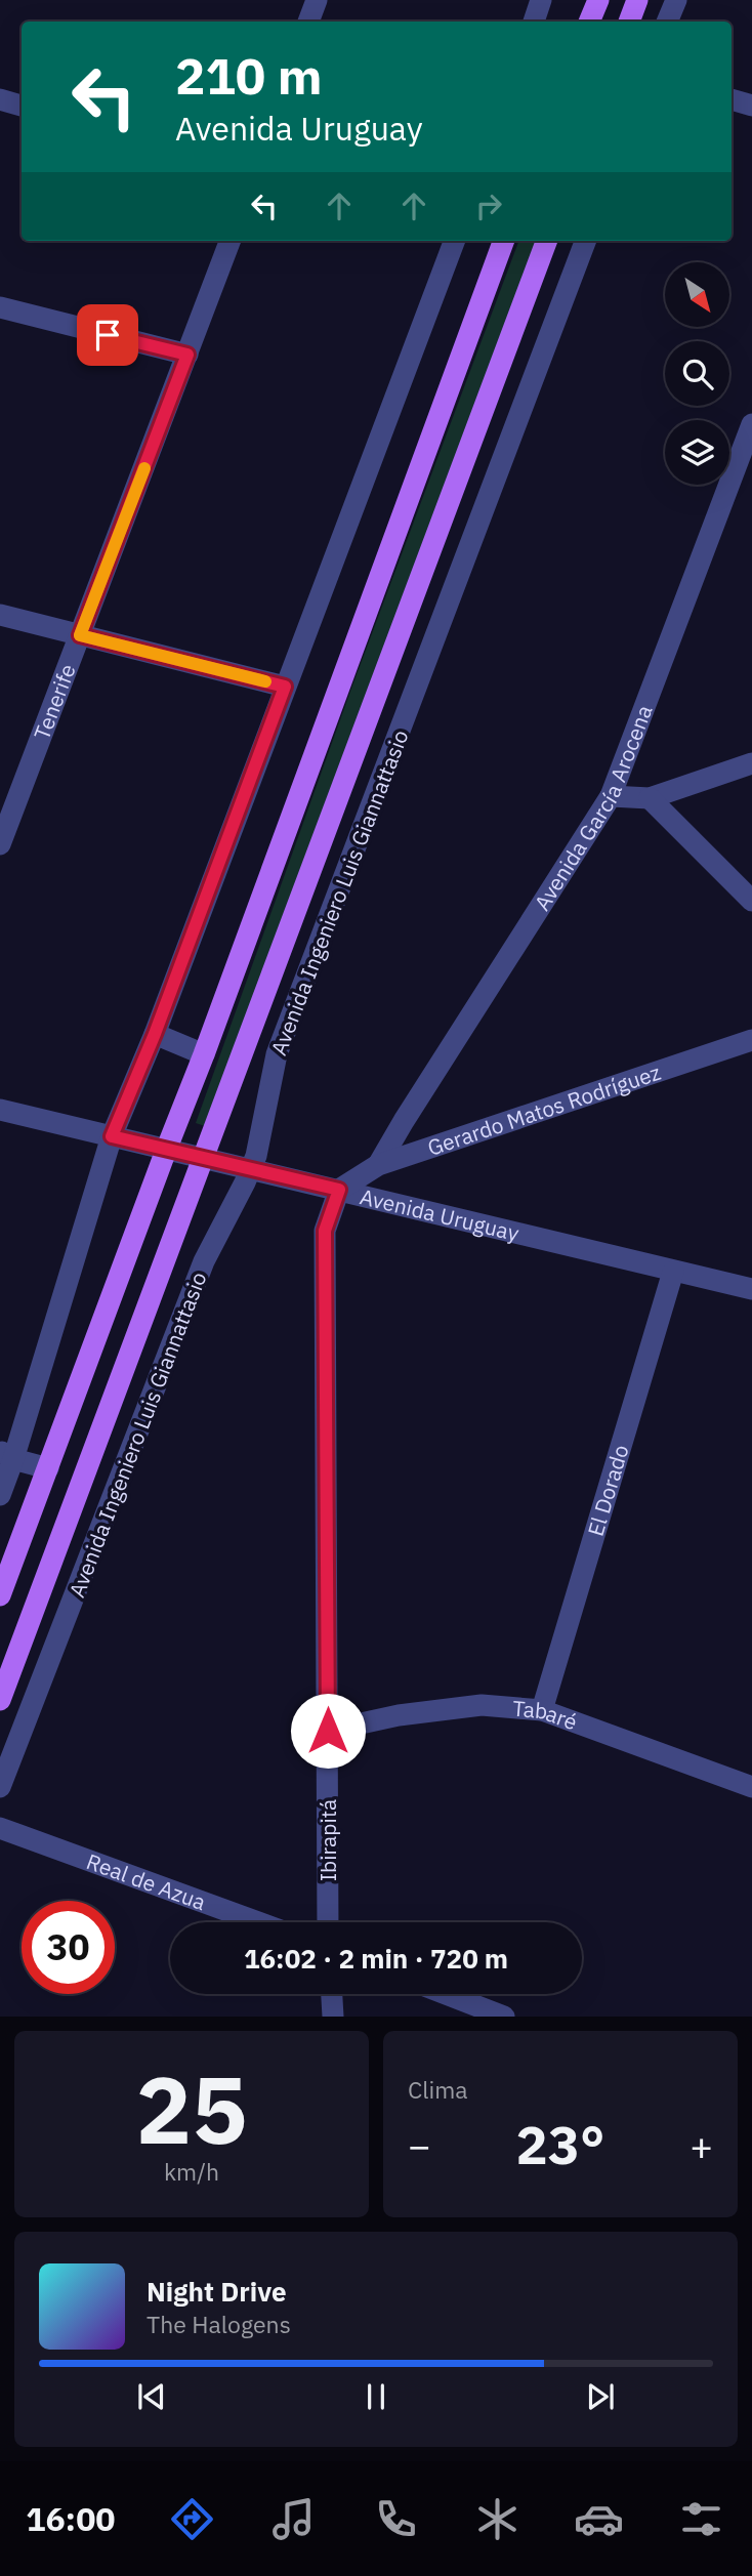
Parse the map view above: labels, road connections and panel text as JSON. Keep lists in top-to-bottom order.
{
  "streets": {
    "main road": ["Avenida Ingeniero Luis Giannattasio"],
    "street": [
      "Tenerife",
      "Avenida García Arocena",
      "Gerardo Matos Rodríguez",
      "Avenida Uruguay",
      "El Dorado",
      "Tabaré",
      "Ibirapitá",
      "Real de Azua"
    ]
  },
  "crossings": [
    ["Avenida García Arocena", "Gerardo Matos Rodríguez"],
    ["Avenida Ingeniero Luis Giannattasio", "Avenida Uruguay"],
    ["Gerardo Matos Rodríguez", "Avenida Uruguay"],
    ["Gerardo Matos Rodríguez", "Ibirapitá"],
    ["Avenida Uruguay", "El Dorado"],
    ["Avenida Uruguay", "Ibirapitá"],
    ["El Dorado", "Tabaré"],
    ["Tabaré", "Ibirapitá"]
  ],
  "north": "bottom right",
  "page": {
    "turn": ["210 m", "Avenida Uruguay"],
    "limit": "30",
    "trip": "16:02 · 2 min · 720 m",
    "tile": [
      ["25", "km/h"],
      "Clima"
    ],
    "heat": ["−", "23°", "+"],
    "song": ["Night Drive", "The Halogens"],
    "tabs": "16:00"
  }
}
